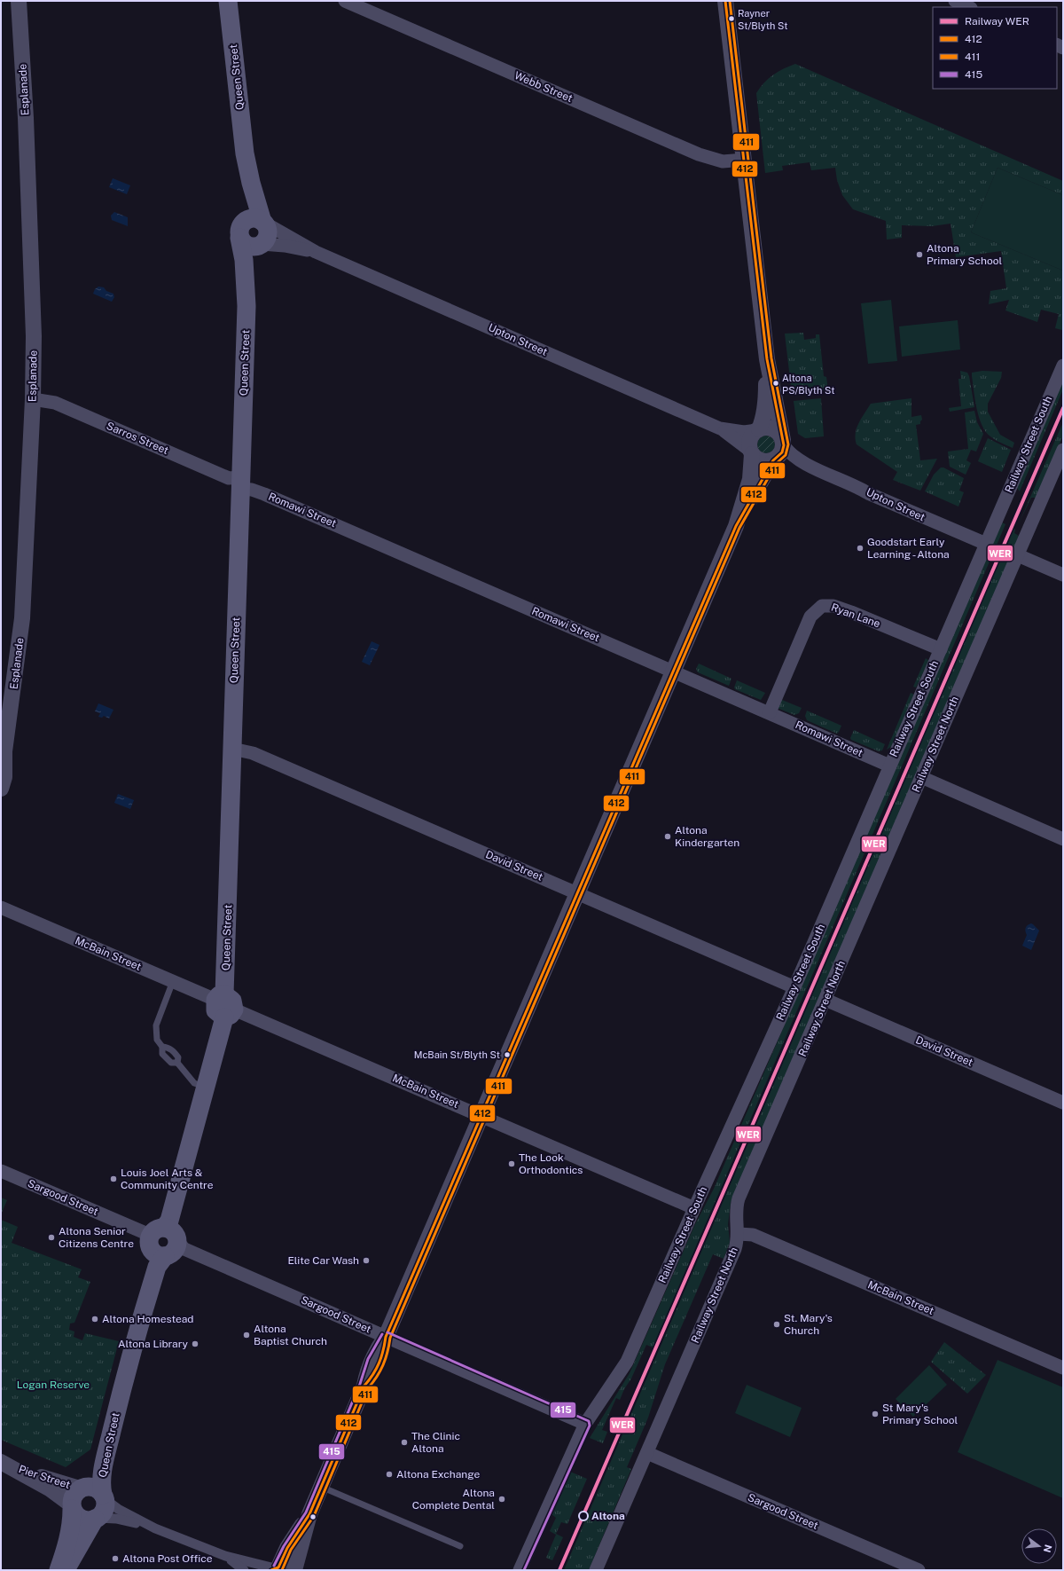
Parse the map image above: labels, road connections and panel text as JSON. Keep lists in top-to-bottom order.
{
  "streets": {
    "main road": ["Queen Street"],
    "street": [
      "Webb Street",
      "Esplanade",
      "Upton Street",
      "Sarros Street",
      "Railway Street South",
      "Romawi Street",
      "Ryan Lane",
      "Railway Street North",
      "David Street",
      "McBain Street",
      "Sargood Street",
      "Pier Street"
    ]
  },
  "crossings": [
    ["Queen Street", "Upton Street"],
    ["Queen Street", "Sarros Street"],
    ["Queen Street", "Romawi Street"],
    ["Queen Street", "David Street"],
    ["Queen Street", "McBain Street"],
    ["Queen Street", "Sargood Street"],
    ["Queen Street", "Pier Street"],
    ["Esplanade", "Sarros Street"],
    ["Upton Street", "Railway Street South"],
    ["Sarros Street", "Romawi Street"],
    ["Railway Street South", "Romawi Street"],
    ["Railway Street South", "Ryan Lane"],
    ["Railway Street South", "David Street"],
    ["Railway Street South", "McBain Street"],
    ["Railway Street South", "Sargood Street"],
    ["Romawi Street", "Ryan Lane"],
    ["Railway Street North", "David Street"],
    ["Railway Street North", "McBain Street"],
    ["Railway Street North", "Sargood Street"]
  ],
  "parks": ["Logan Reserve"],
  "places": [
    "Rayner St/Blyth St",
    "Altona Primary School",
    "Altona PS/Blyth St",
    "Goodstart Early Learning - Altona",
    "Altona Kindergarten",
    "McBain St/Blyth St",
    "The Look Orthodontics",
    "Louis Joel Arts & Community Centre",
    "Altona Senior Citizens Centre",
    "Elite Car Wash",
    "Altona Homestead",
    "St. Mary's Church",
    "Altona Baptist Church",
    "Altona Library",
    "St Mary's Primary School",
    "The Clinic Altona",
    "Altona Exchange",
    "Altona Complete Dental",
    "Altona",
    "Altona Post Office"
  ],
  "lines": [
    "transit line 412",
    "transit line 411",
    "rail line WER",
    "transit line 415"
  ],
  "legend": [
    "Railway WER",
    "412",
    "411",
    "415"
  ],
  "north": "right"
}
